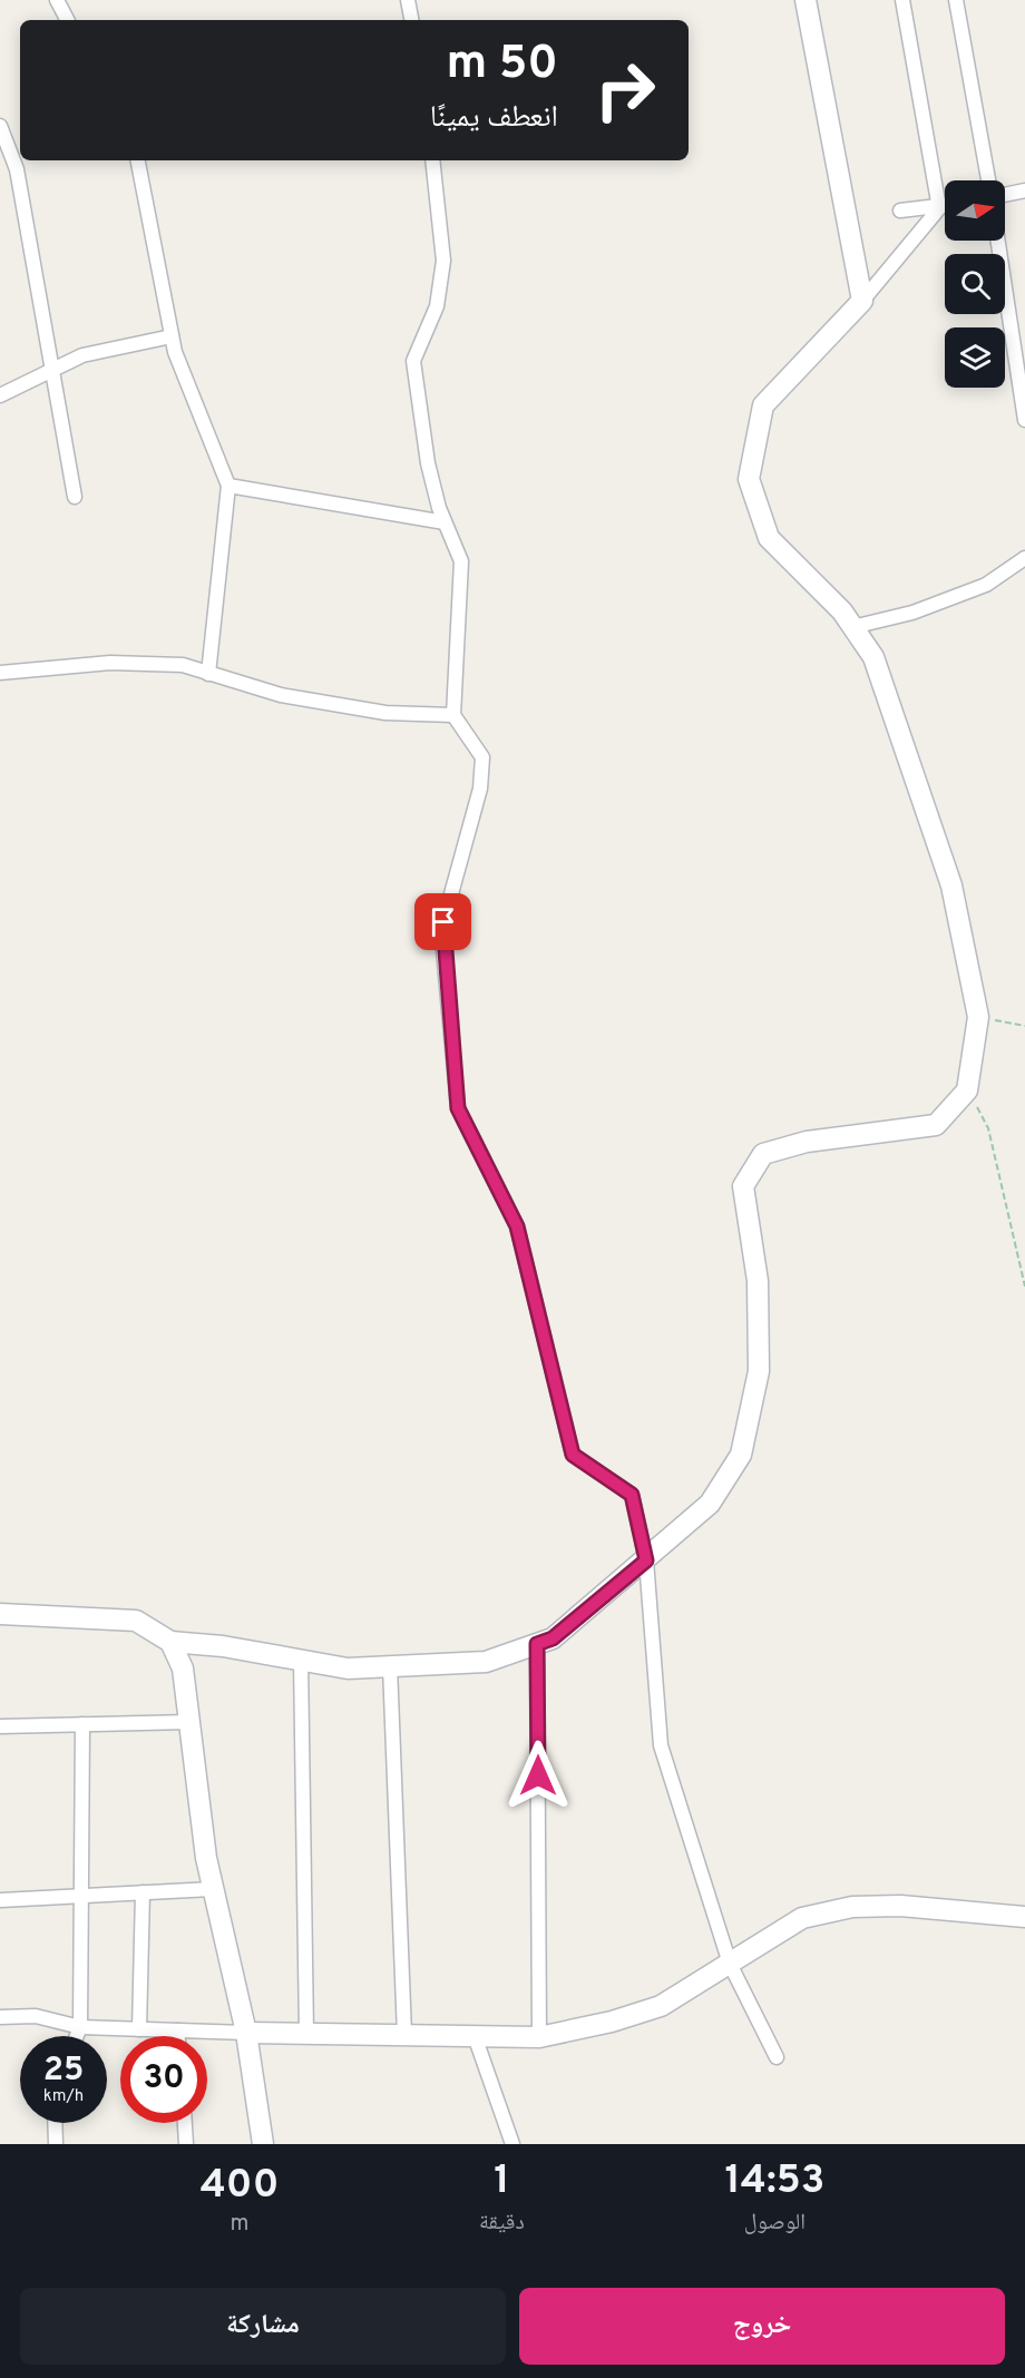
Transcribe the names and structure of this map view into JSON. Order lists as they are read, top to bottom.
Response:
{
  "north": "right",
  "page": {
    "turn": ["50 m", "انعطف يمينًا"],
    "speed": "25 km/h",
    "limit": "30",
    "eta": [
      "14:53",
      "الوصول",
      "1",
      "دقيقة",
      "400",
      "m"
    ],
    "buttons": ["خروج", "مشاركة"]
  }
}
